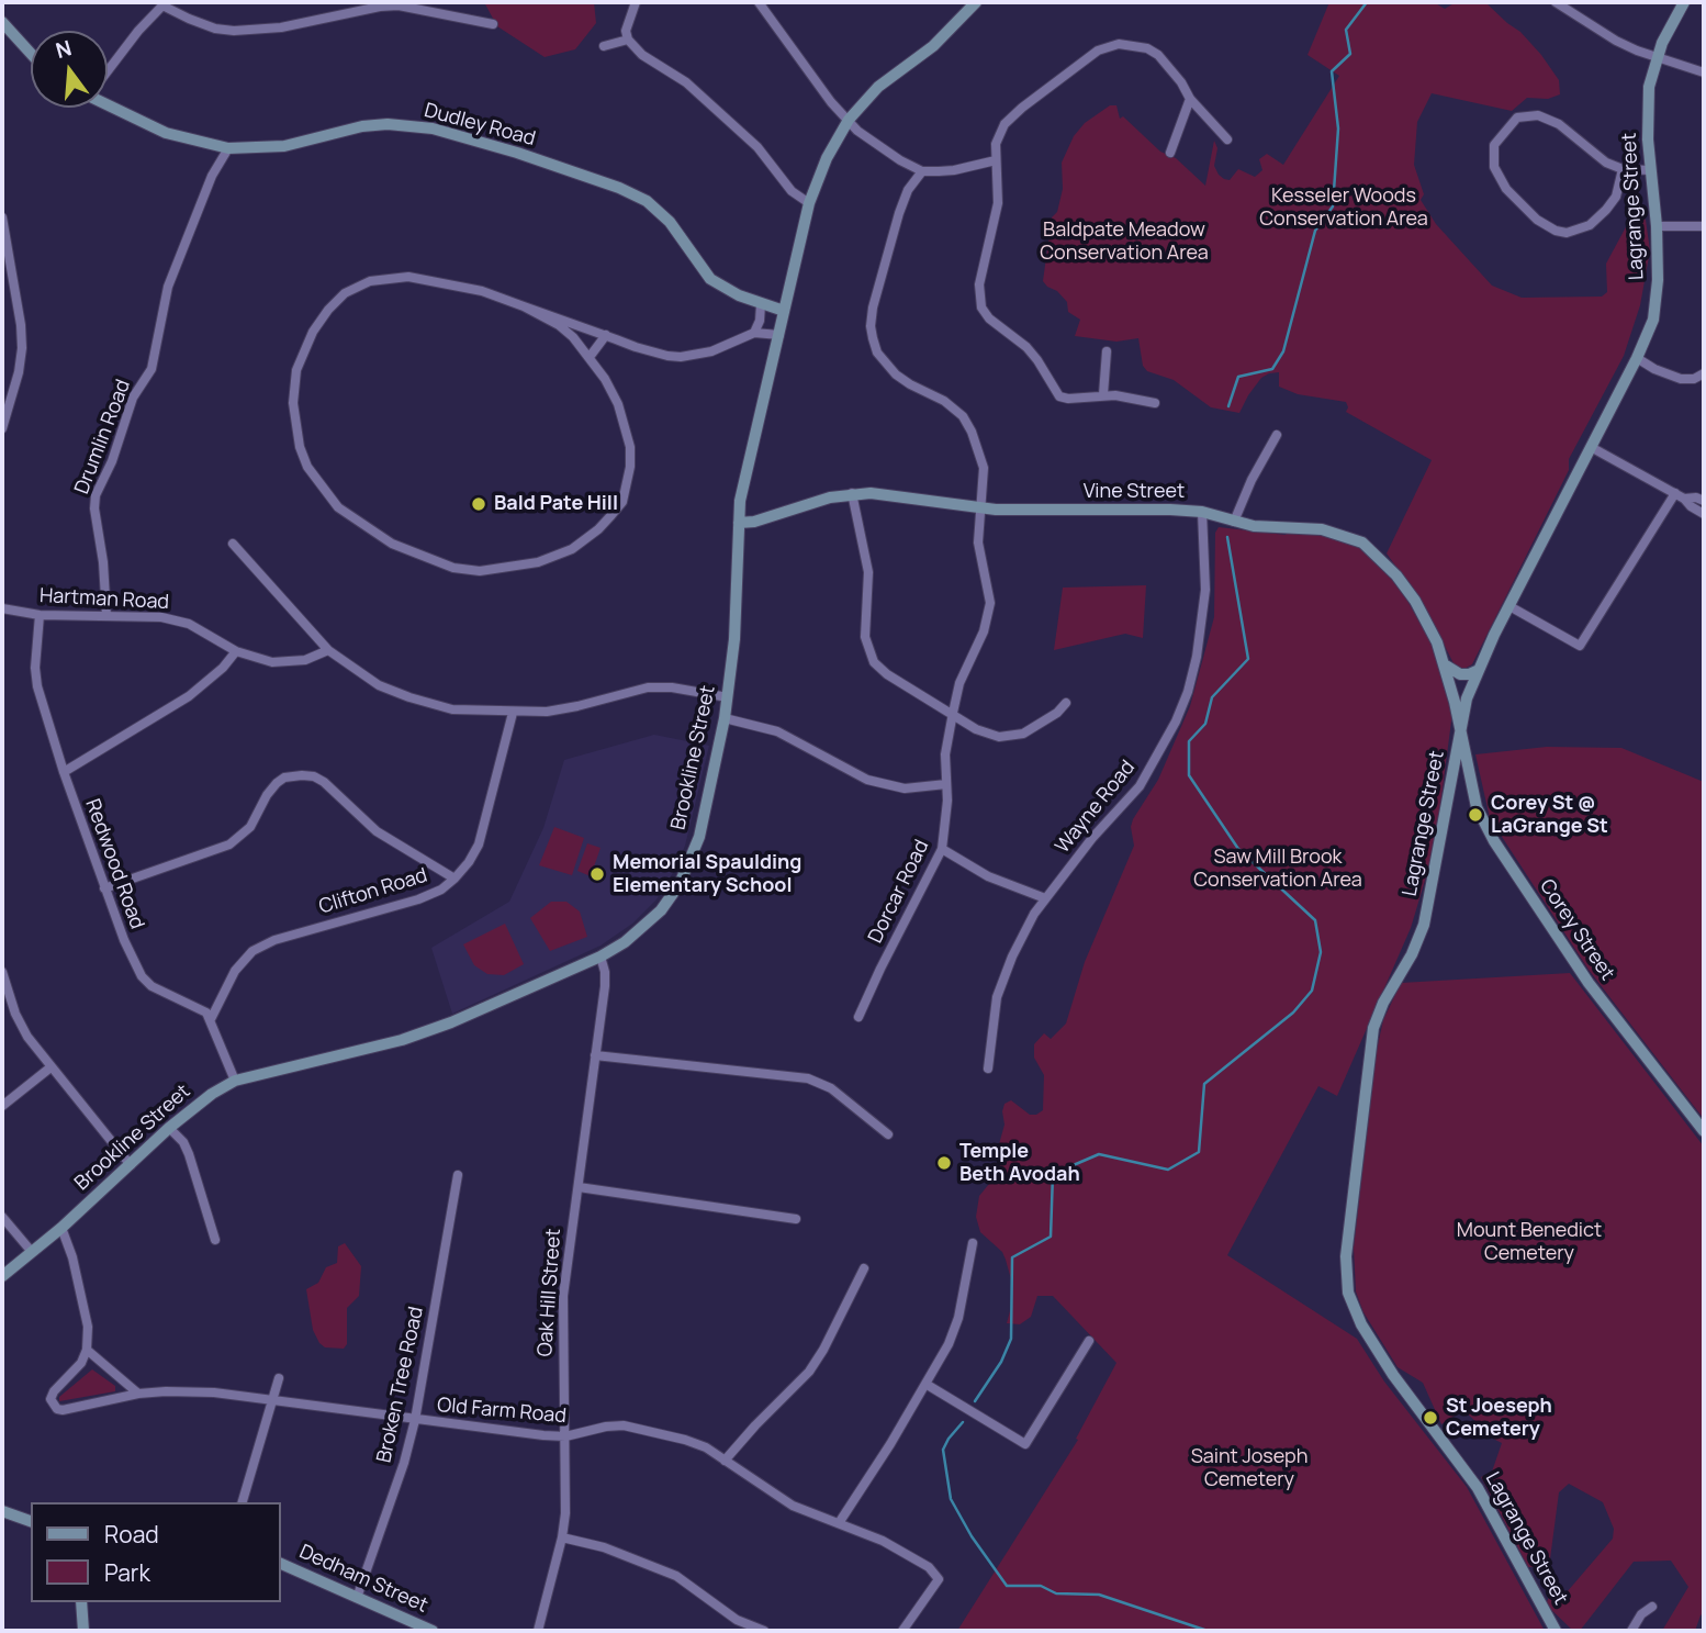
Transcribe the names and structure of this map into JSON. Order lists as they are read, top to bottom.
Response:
{
  "streets": {
    "main road": [
      "Dudley Road",
      "Lagrange Street",
      "Vine Street",
      "Brookline Street",
      "Corey Street",
      "Dedham Street"
    ],
    "street": [
      "Drumlin Road",
      "Hartman Road",
      "Wayne Road",
      "Redwood Road",
      "Clifton Road",
      "Dorcar Road",
      "Oak Hill Street",
      "Broken Tree Road",
      "Old Farm Road"
    ]
  },
  "crossings": [
    ["Dudley Road", "Drumlin Road"],
    ["Dudley Road", "Brookline Street"],
    ["Lagrange Street", "Vine Street"],
    ["Lagrange Street", "Corey Street"],
    ["Drumlin Road", "Hartman Road"],
    ["Vine Street", "Brookline Street"],
    ["Vine Street", "Wayne Road"],
    ["Vine Street", "Dorcar Road"],
    ["Vine Street", "Corey Street"],
    ["Hartman Road", "Redwood Road"],
    ["Brookline Street", "Oak Hill Street"],
    ["Redwood Road", "Clifton Road"],
    ["Oak Hill Street", "Old Farm Road"],
    ["Broken Tree Road", "Old Farm Road"],
    ["Broken Tree Road", "Dedham Street"]
  ],
  "parks": [
    "Kesseler Woods Conservation Area",
    "Baldpate Meadow Conservation Area",
    "Saw Mill Brook Conservation Area",
    "Mount Benedict Cemetery",
    "Saint Joseph Cemetery"
  ],
  "places": [
    "Bald Pate Hill",
    "Corey St @ LaGrange St",
    "Memorial Spaulding Elementary School",
    "Temple Beth Avodah",
    "St Joeseph Cemetery"
  ],
  "legend": ["Road", "Park"],
  "north": "top"
}
